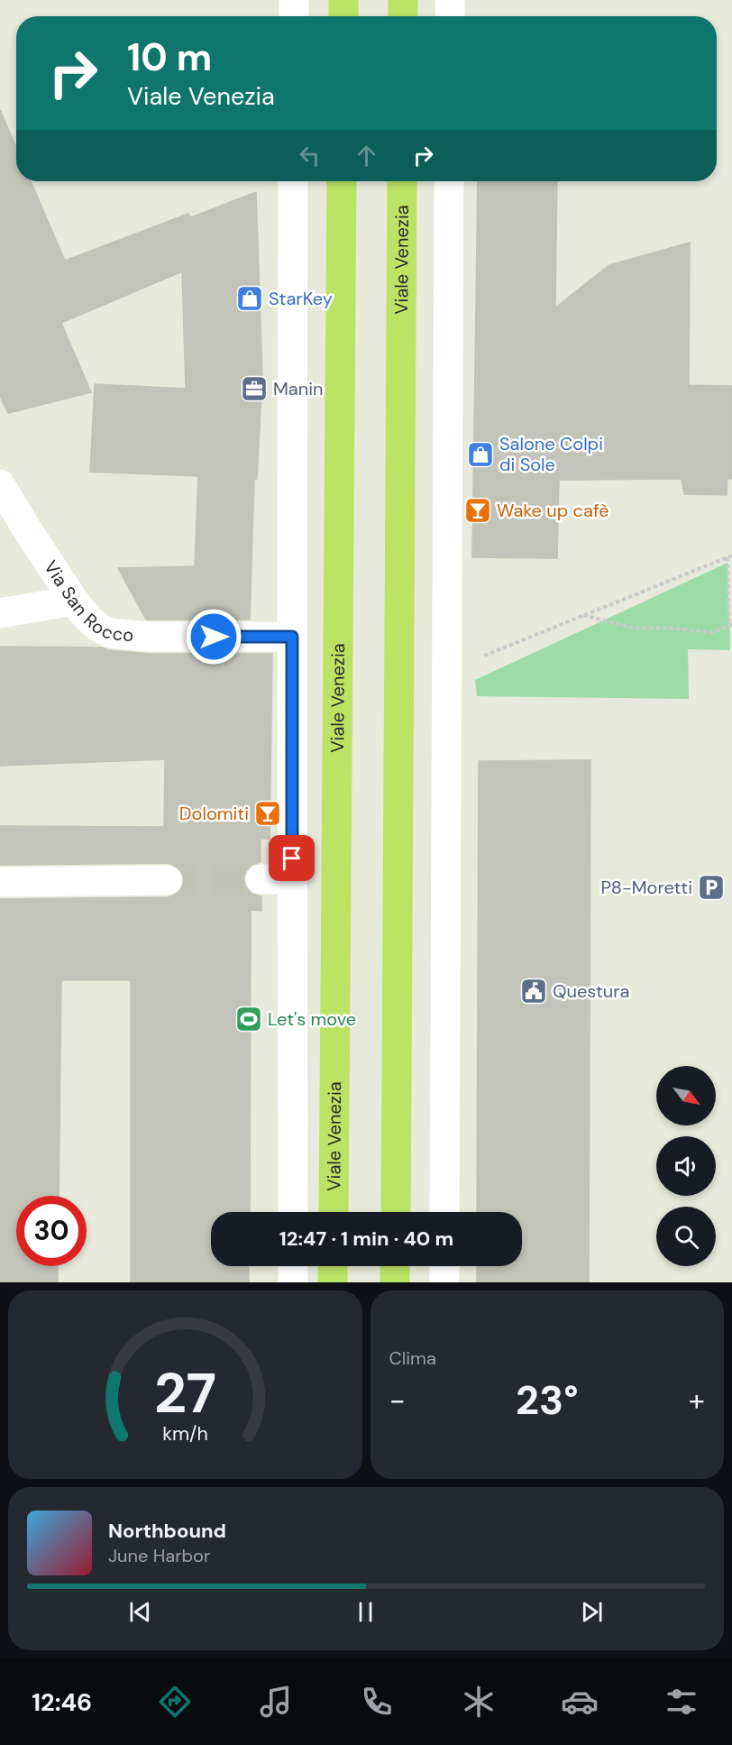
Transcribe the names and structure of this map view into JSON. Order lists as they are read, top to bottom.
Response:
{
  "streets": {
    "main road": ["Viale Venezia"],
    "street": ["Via San Rocco"]
  },
  "places": {
    "shop": ["StarKey", "Salone Colpi di Sole"],
    "office": ["Manin"],
    "bar": ["Wake up cafè", "Dolomiti"],
    "parking": ["P8-Moretti"],
    "public building": ["Questura"],
    "sports": ["Let's move"]
  },
  "north": "bottom right",
  "page": {
    "turn": ["10 m", "Viale Venezia"],
    "limit": "30",
    "trip": "12:47 · 1 min · 40 m",
    "tile": "Clima",
    "heat": ["−", "23°", "+"],
    "song": ["Northbound", "June Harbor"],
    "tabs": "12:46",
    "gauge": ["27", "km/h"]
  }
}
